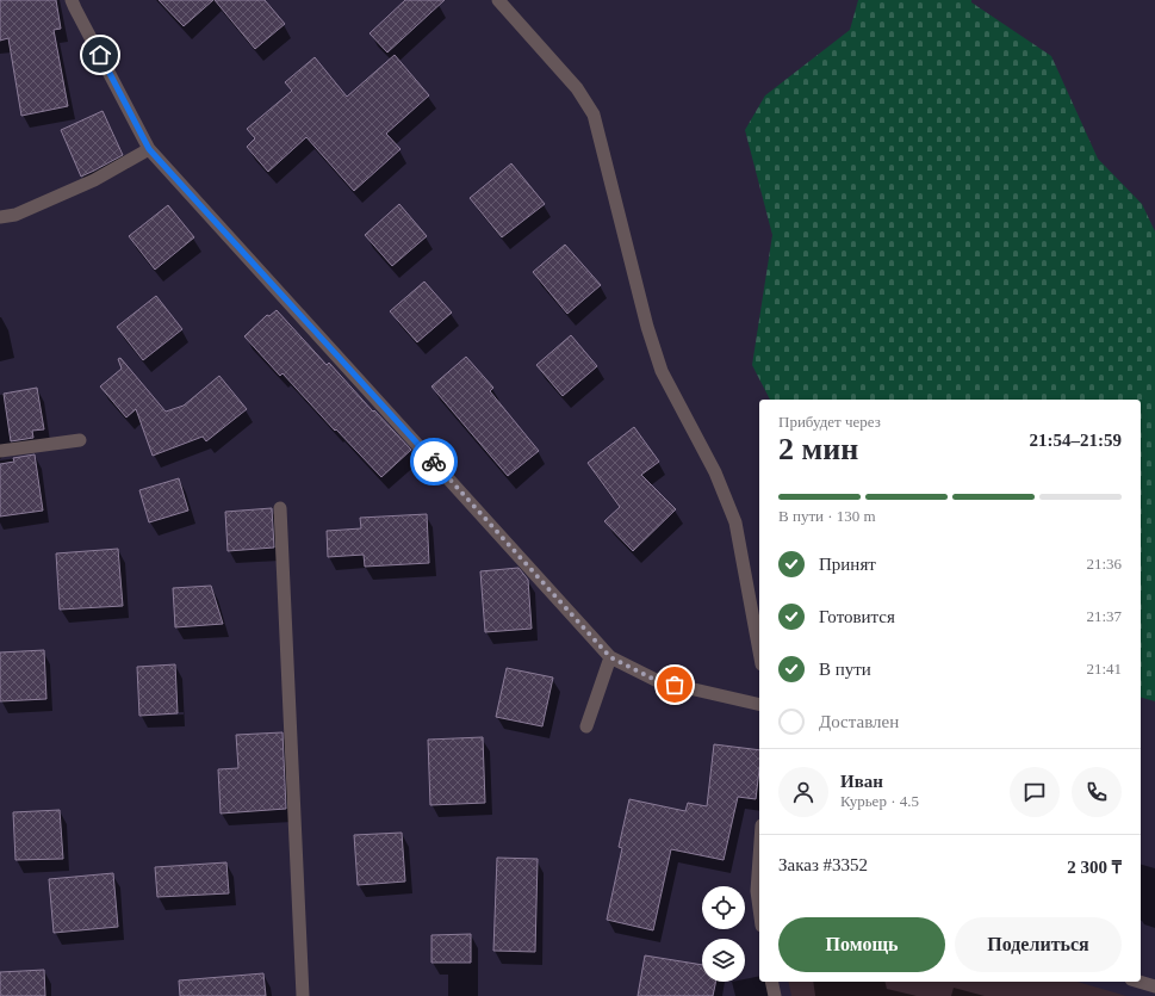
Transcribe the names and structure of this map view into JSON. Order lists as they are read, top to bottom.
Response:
{
  "page": {
    "heading": ["2 мин", "Прибудет через", "21:54–21:59"],
    "panel": [
      "Иван",
      "Курьер · 4.5",
      "Заказ #3352",
      "2 300 ₸"
    ],
    "bar": "В пути · 130 m",
    "list": [
      ["Принят", "21:36"],
      ["Готовится", "21:37"],
      ["В пути", "21:41"],
      "Доставлен"
    ],
    "buttons": ["Помощь", "Поделиться"]
  }
}
